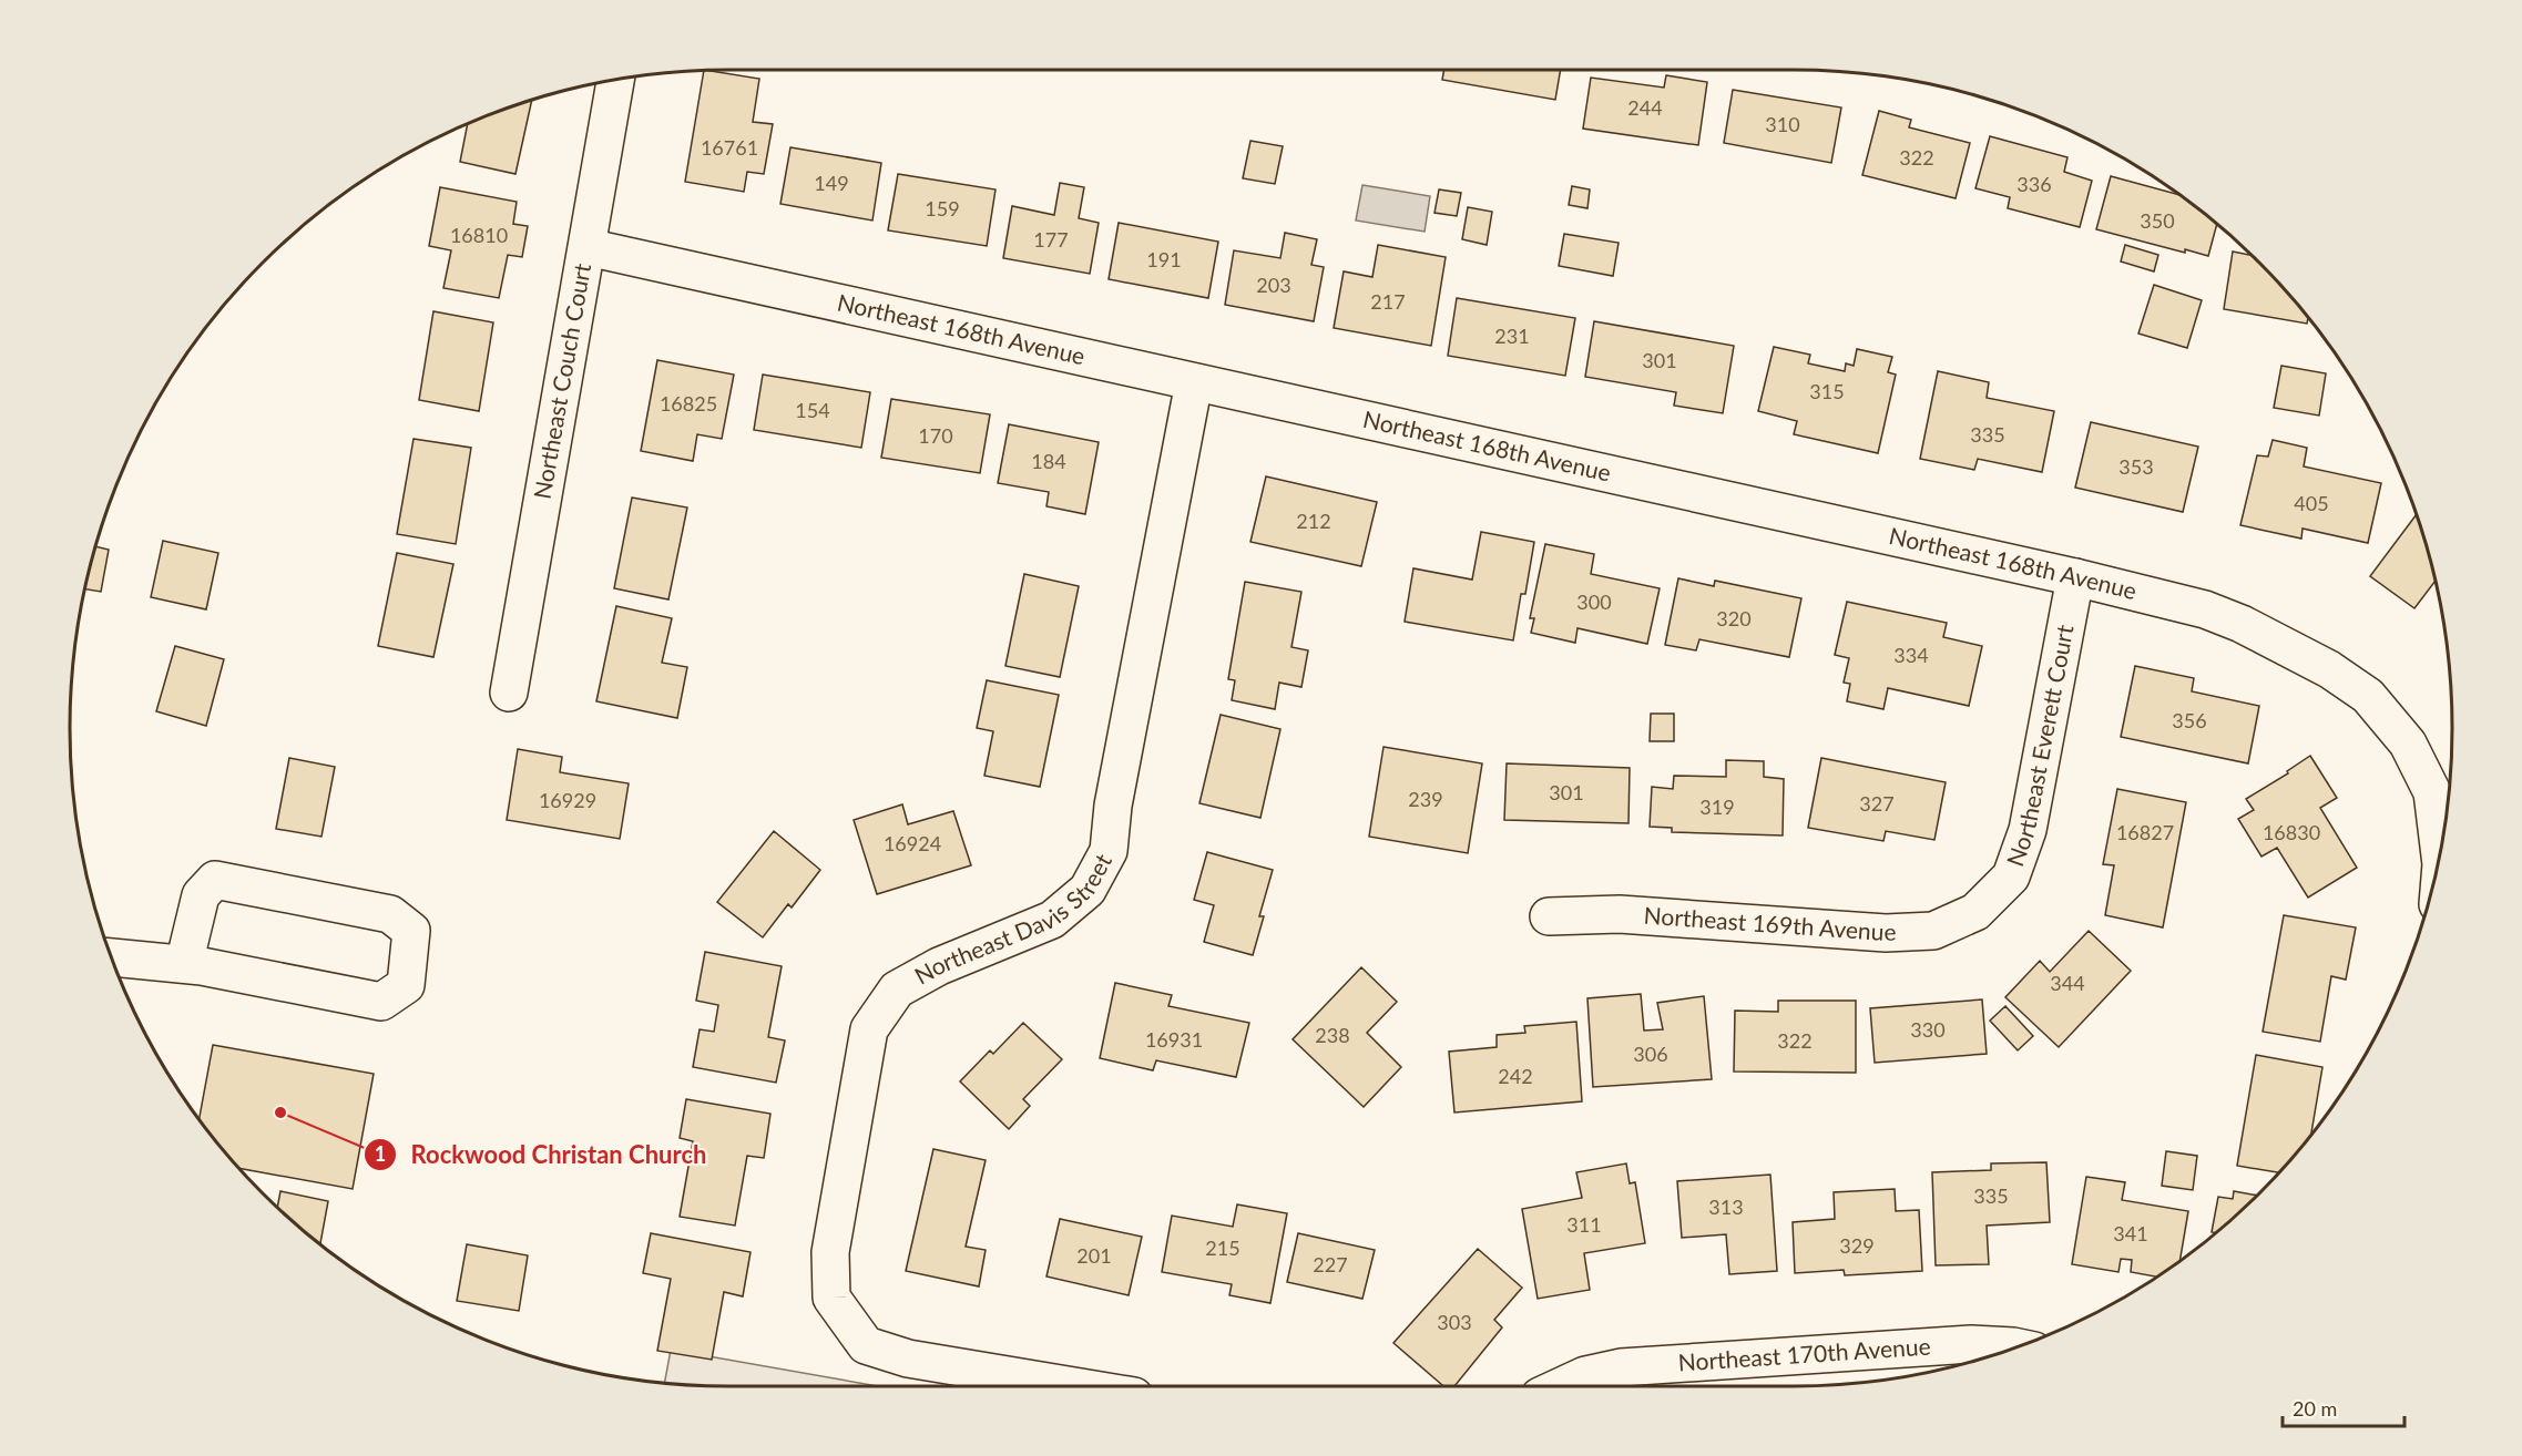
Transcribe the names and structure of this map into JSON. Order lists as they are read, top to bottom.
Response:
{
  "streets": {
    "street": [
      "Northeast 168th Avenue",
      "Northeast Couch Court",
      "Northeast Everett Court",
      "Northeast Davis Street",
      "Northeast 169th Avenue",
      "Northeast 170th Avenue"
    ]
  },
  "crossings": [
    ["Northeast 168th Avenue", "Northeast Couch Court"],
    ["Northeast 168th Avenue", "Northeast Everett Court"],
    ["Northeast 168th Avenue", "Northeast Davis Street"],
    ["Northeast Everett Court", "Northeast 169th Avenue"]
  ],
  "places": ["Rockwood Christan Church"],
  "house_numbers": [
    "244",
    "310",
    "16761",
    "322",
    "149",
    "336",
    "159",
    "350",
    "16810",
    "177",
    "191",
    "203",
    "217",
    "231",
    "301",
    "315",
    "16825",
    "154",
    "335",
    "170",
    "184",
    "353",
    "405",
    "212",
    "300",
    "320",
    "334",
    "356",
    "301",
    "239",
    "16929",
    "327",
    "319",
    "16827",
    "16830",
    "16924",
    "344",
    "330",
    "238",
    "16931",
    "322",
    "306",
    "242",
    "335",
    "313",
    "311",
    "341",
    "329",
    "215",
    "201",
    "227",
    "303"
  ],
  "scale_bar": "20 m"
}
